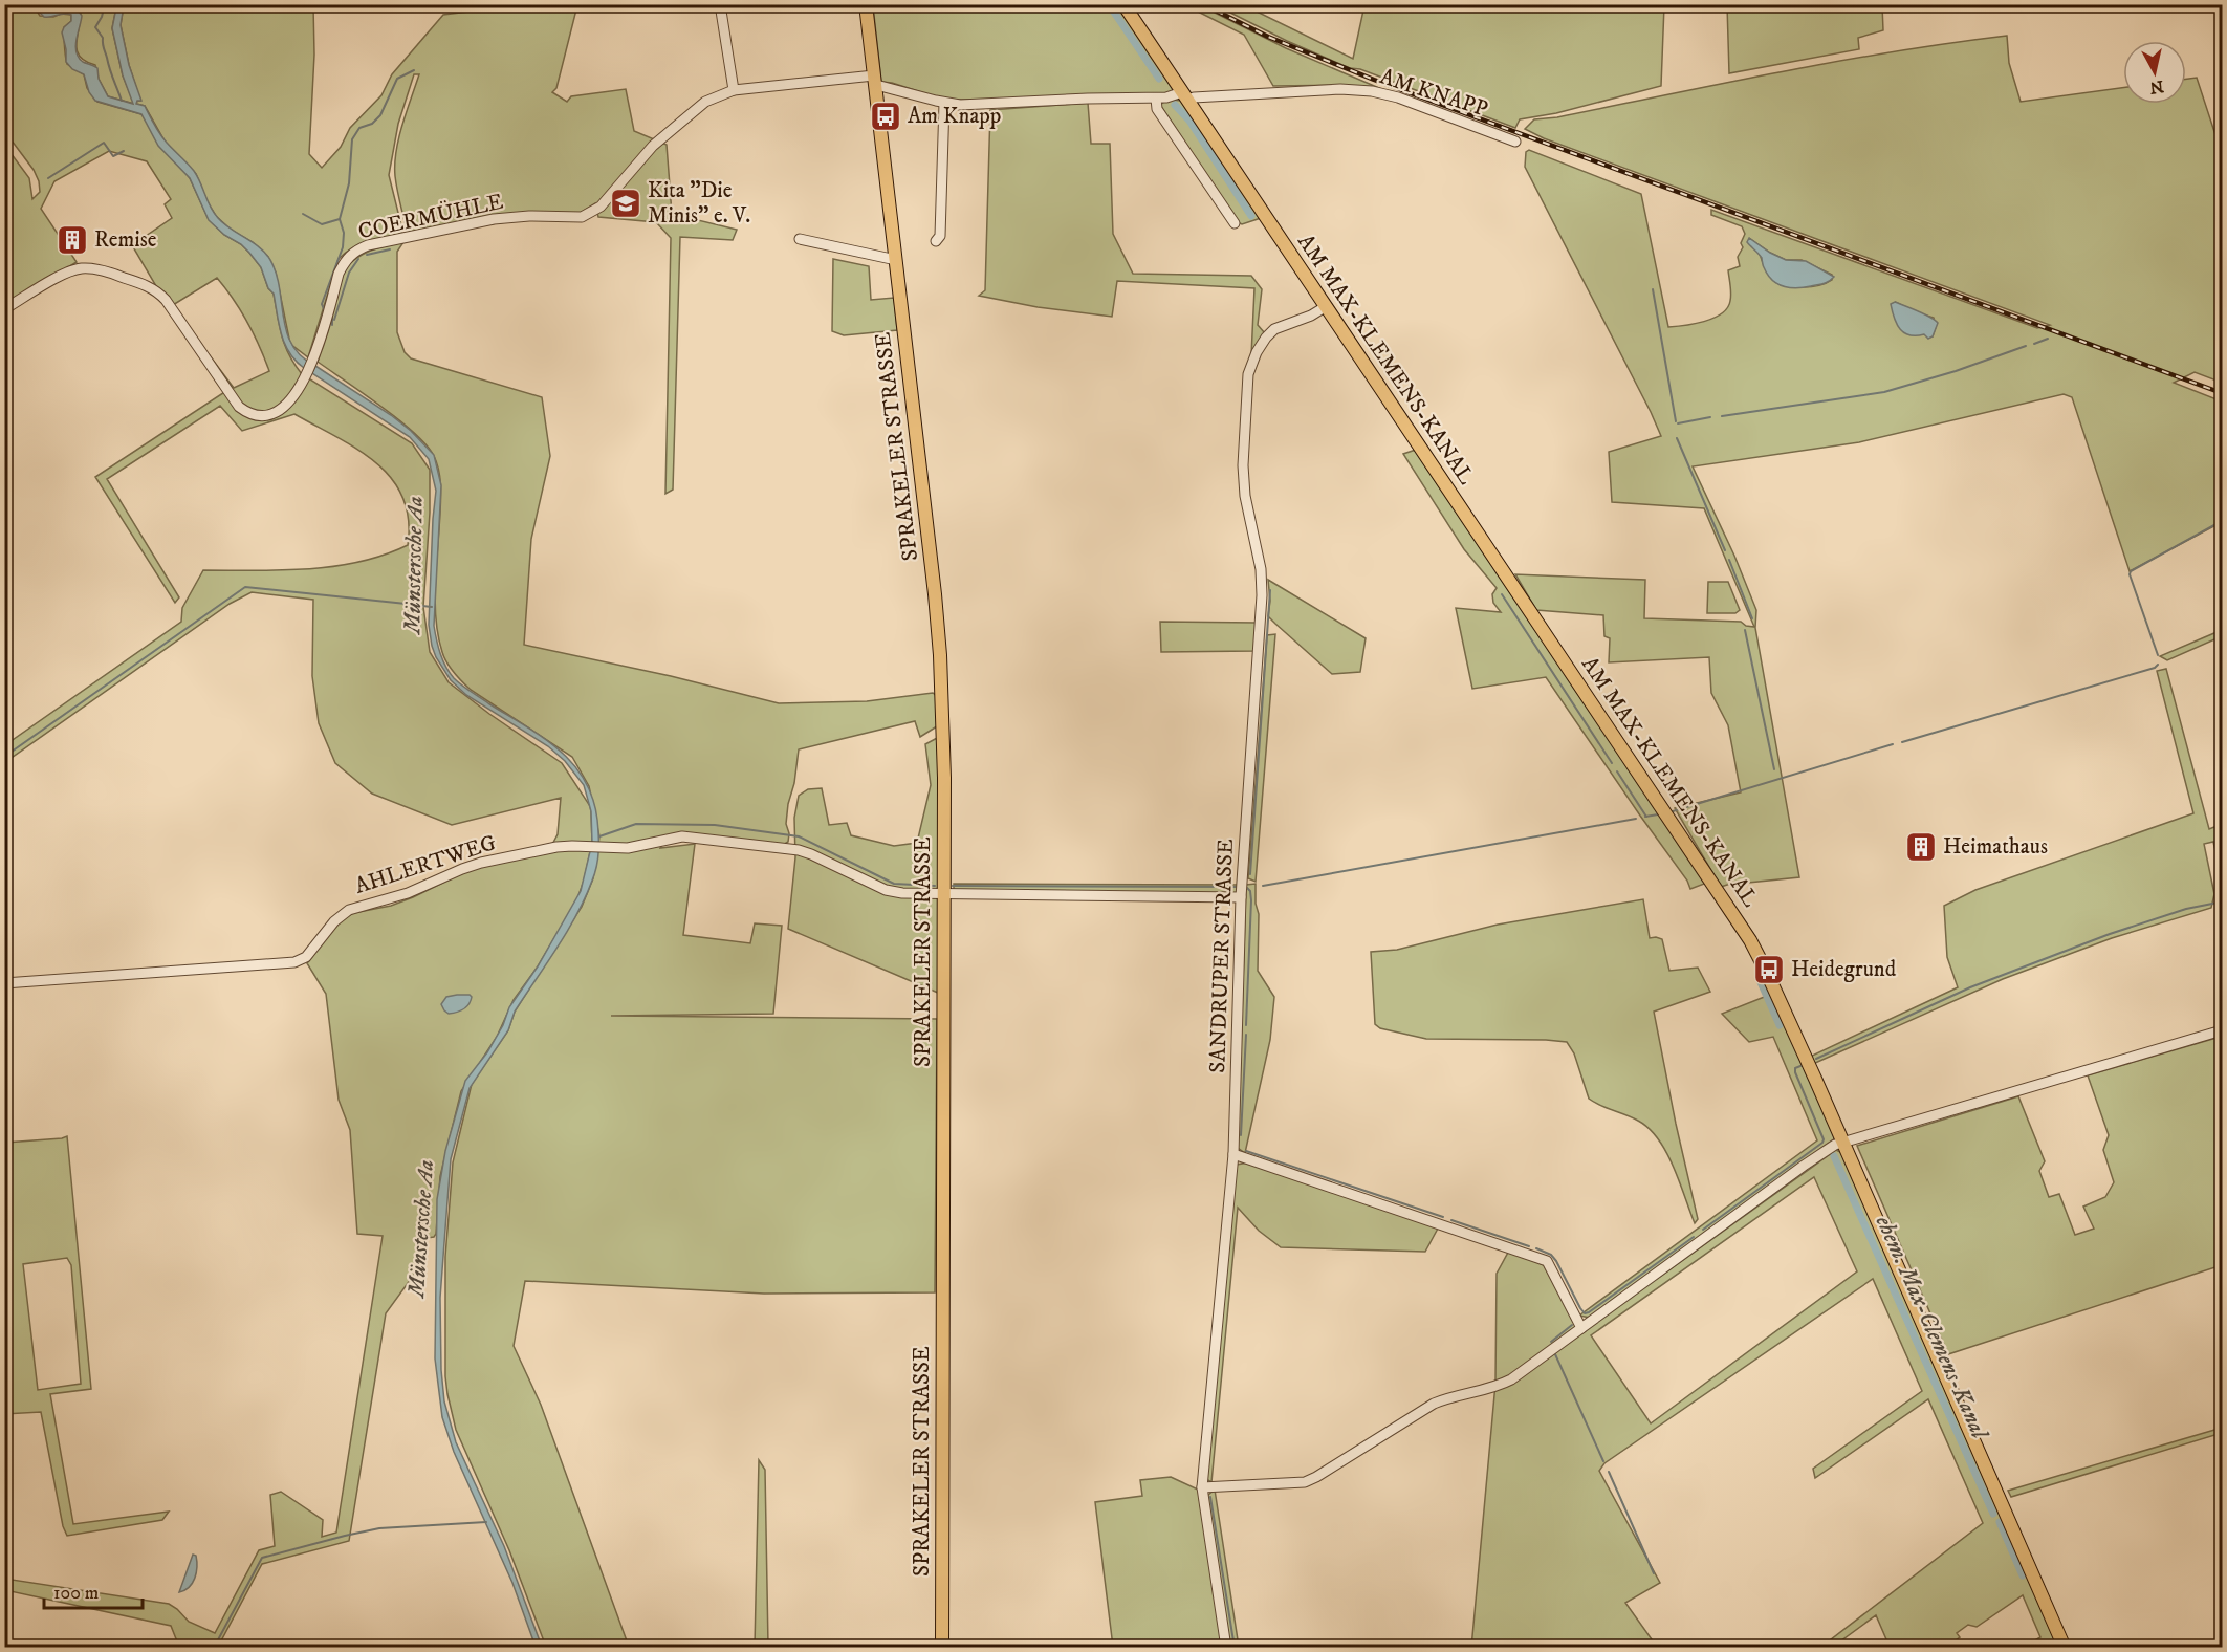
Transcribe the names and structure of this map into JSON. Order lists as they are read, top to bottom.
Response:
{
  "streets": {
    "main road": ["AM MAX-KLEMENS-KANAL", "SPRAKELER STRASSE"],
    "street": [
      "AM KNAPP",
      "COERMÜHLE",
      "AHLERTWEG",
      "SANDRUPER STRASSE"
    ]
  },
  "crossings": [
    ["AM KNAPP", "COERMÜHLE"],
    ["AM KNAPP", "AM MAX-KLEMENS-KANAL"],
    ["AM KNAPP", "SPRAKELER STRASSE"],
    ["COERMÜHLE", "SPRAKELER STRASSE"],
    ["AM MAX-KLEMENS-KANAL", "SANDRUPER STRASSE"],
    ["SPRAKELER STRASSE", "AHLERTWEG"],
    ["AHLERTWEG", "SANDRUPER STRASSE"]
  ],
  "water": ["Münstersche Aa", "ehem. Max-Clemens-Kanal"],
  "places": {
    "bus stop": ["Am Knapp", "Heidegrund"],
    "school or university": ["Kita \"Die Minis\" e. V."],
    "building": ["Remise", "Heimathaus"]
  },
  "scale_bar": "100 m",
  "north": "bottom"
}
